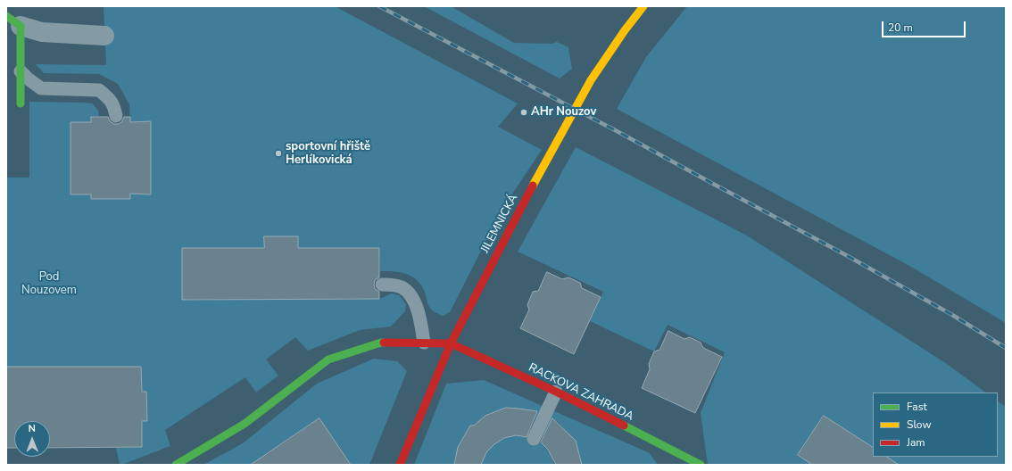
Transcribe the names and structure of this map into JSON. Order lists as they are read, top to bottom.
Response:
{
  "streets": {
    "street": ["JILEMNICKÁ", "RACKOVA ZAHRADA"]
  },
  "crossings": [
    ["JILEMNICKÁ", "RACKOVA ZAHRADA"]
  ],
  "parks": ["Pod Nouzovem"],
  "places": ["AHr Nouzov", "sportovní hřiště Herlíkovická"],
  "legend": ["Fast", "Slow", "Jam"],
  "scale_bar": "20 m",
  "north": "top"
}
